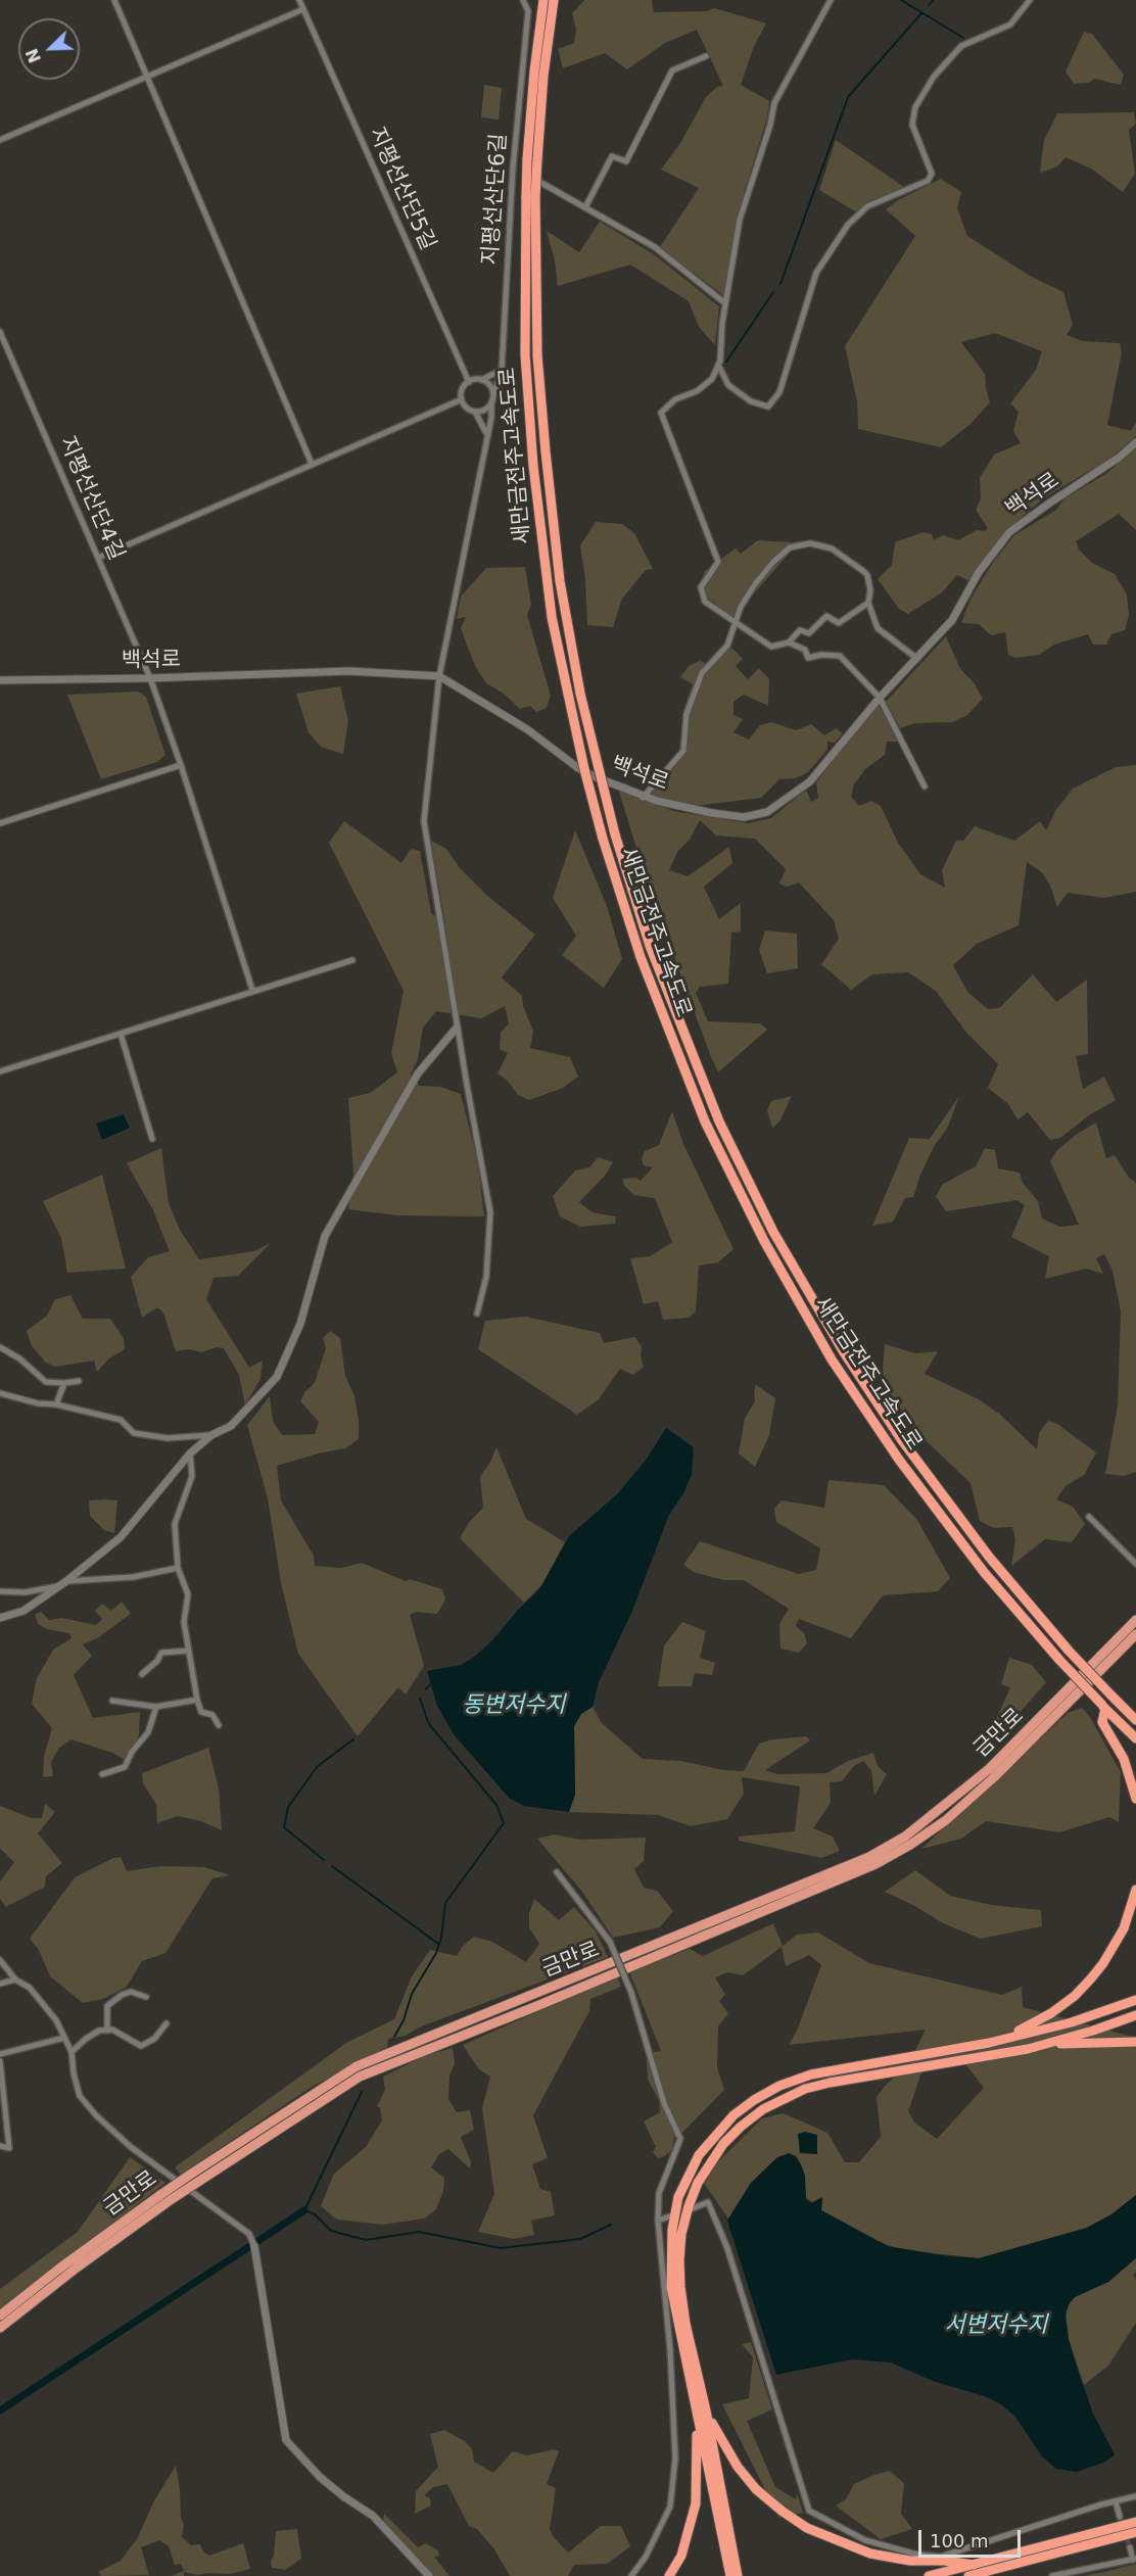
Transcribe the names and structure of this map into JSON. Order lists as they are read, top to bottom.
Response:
{
  "streets": {
    "highway": ["새만금전주고속도로", "금만로"],
    "street": [
      "지평선산단5길",
      "지평선산단6길",
      "백석로",
      "지평선산단4길"
    ]
  },
  "crossings": [
    ["지평선산단5길", "지평선산단6길"],
    ["백석로", "지평선산단4길"]
  ],
  "water": ["동변저수지", "서변저수지"],
  "scale_bar": "100 m",
  "north": "bottom left"
}
